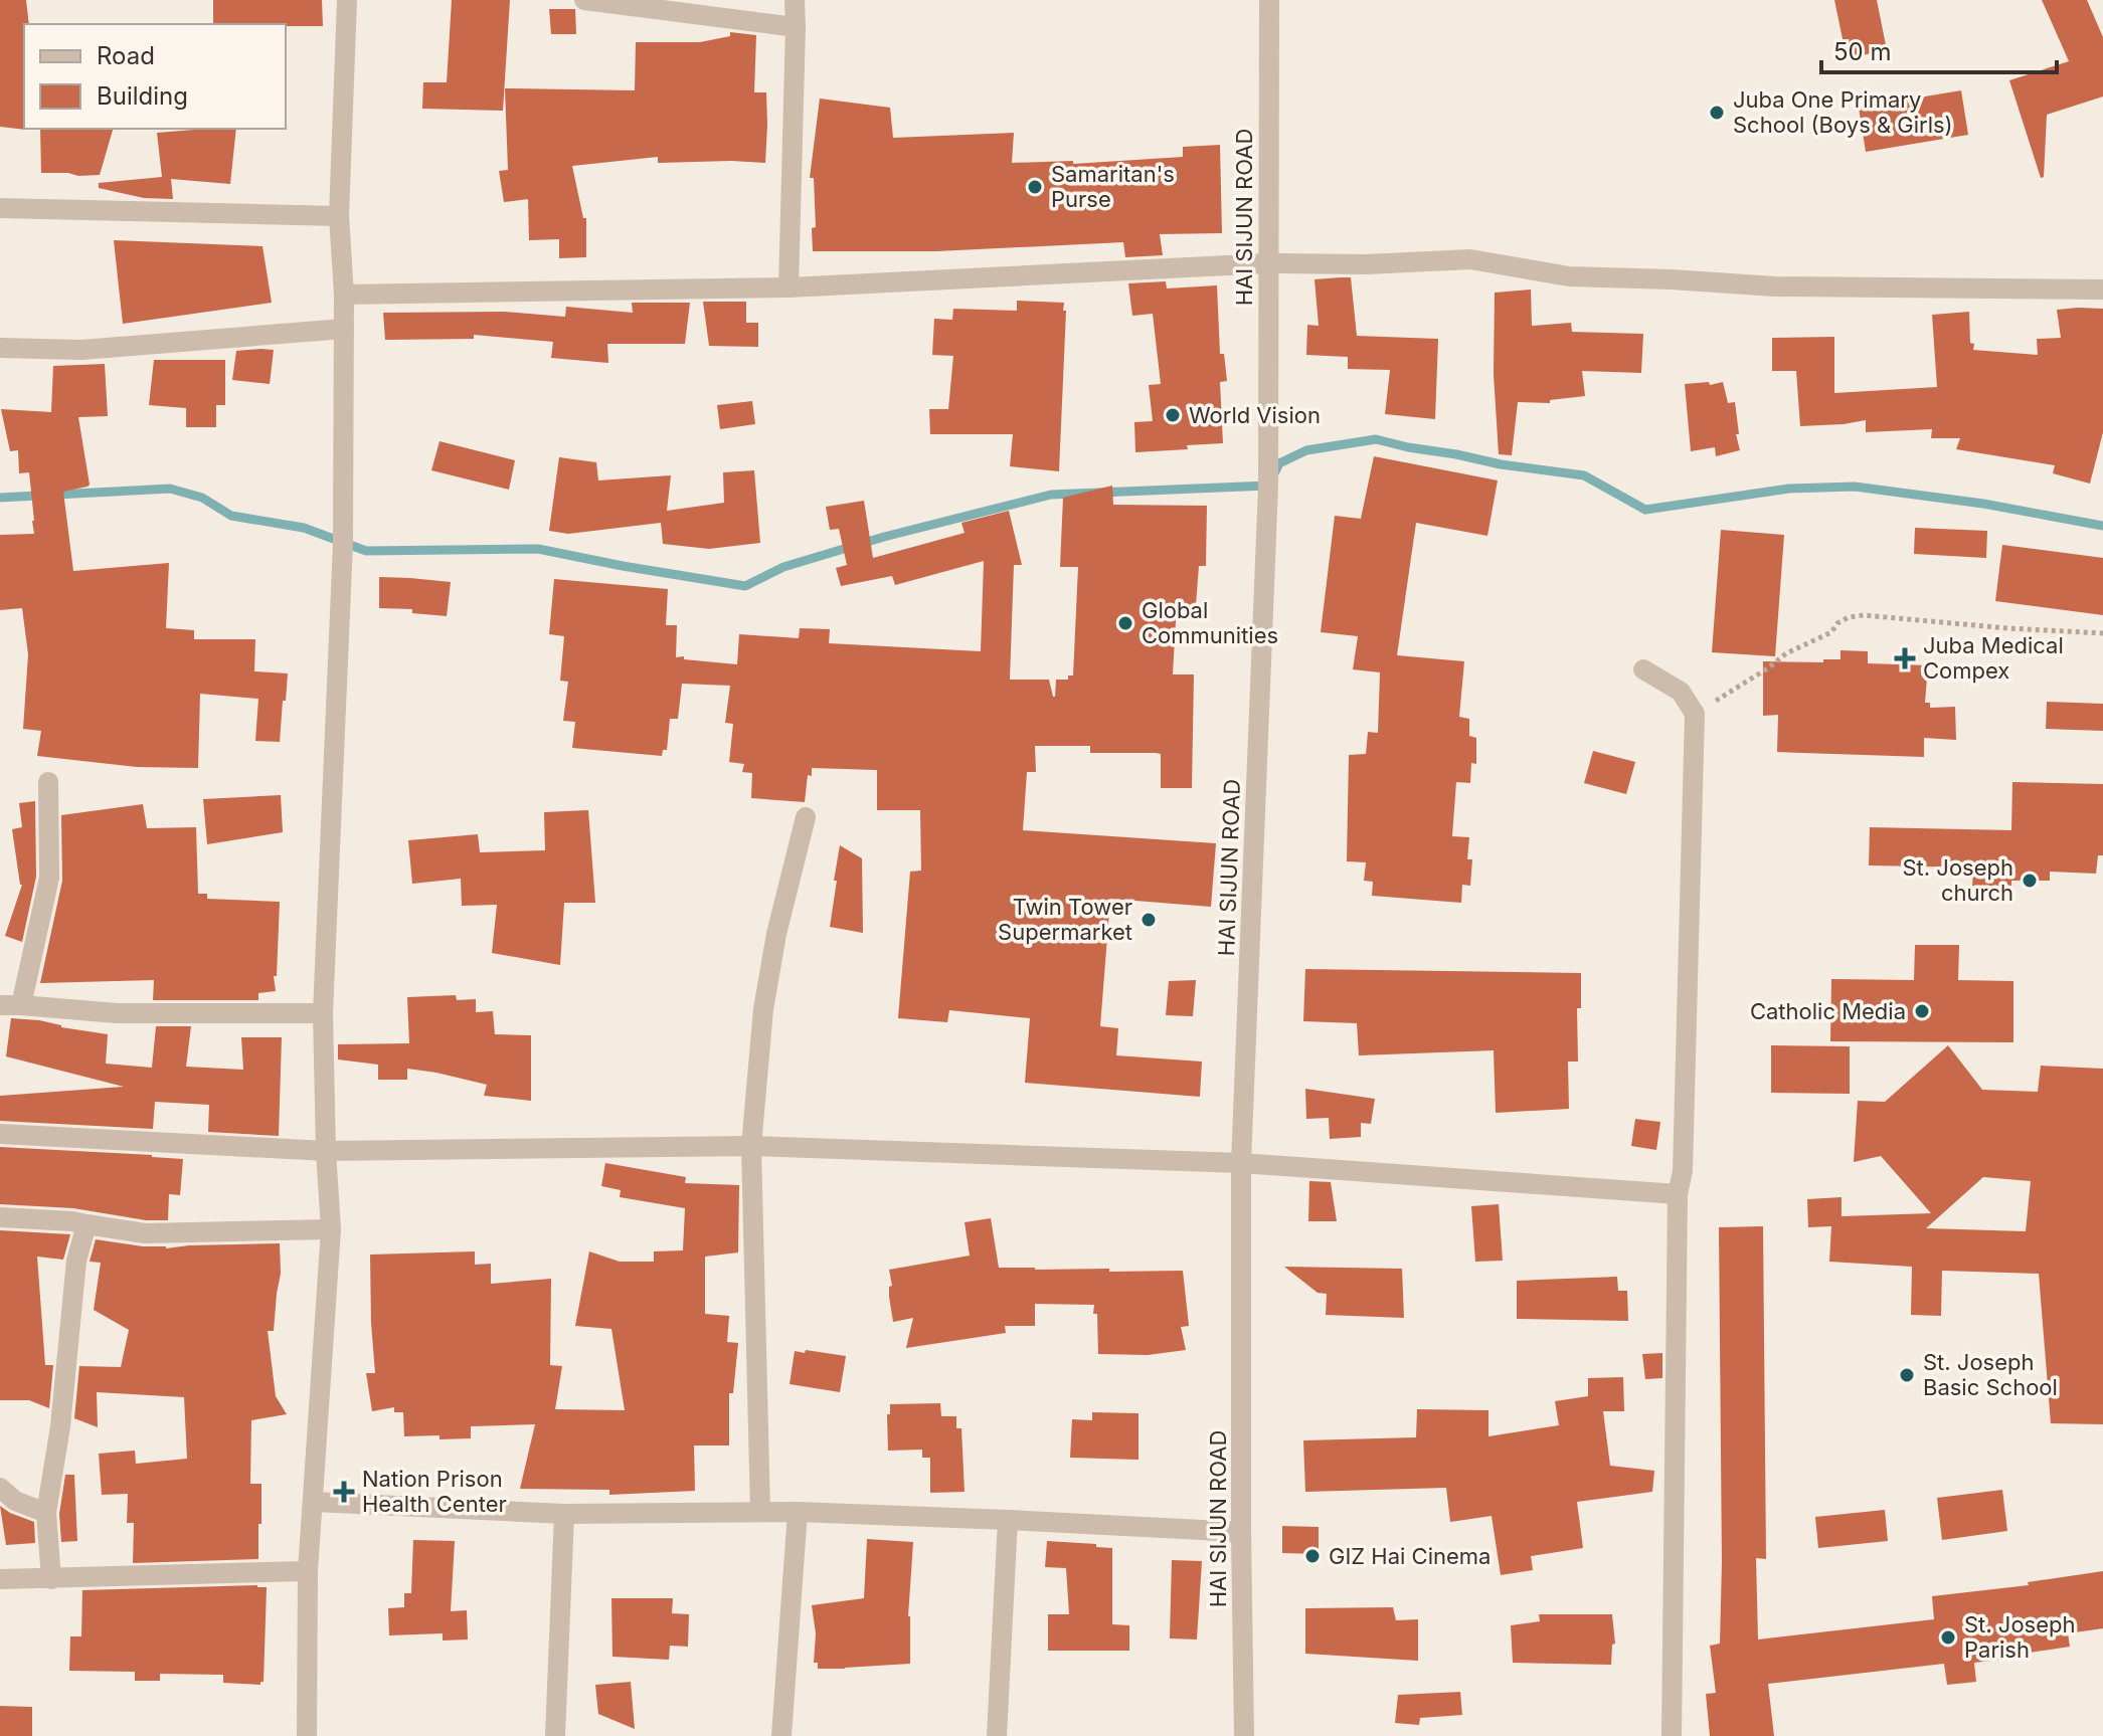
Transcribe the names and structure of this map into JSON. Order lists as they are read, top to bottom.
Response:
{
  "streets": {
    "street": ["HAI SIJUN ROAD"]
  },
  "places": {
    "other": [
      "Juba One Primary School (Boys & Girls)",
      "Samaritan's Purse",
      "World Vision",
      "Global Communities",
      "St. Joseph church",
      "Twin Tower Supermarket",
      "Catholic Media",
      "St. Joseph Basic School",
      "GIZ Hai Cinema",
      "St. Joseph Parish"
    ],
    "health": ["Juba Medical Compex", "Nation Prison Health Center"]
  },
  "legend": ["Road", "Building"],
  "scale_bar": "50 m"
}
